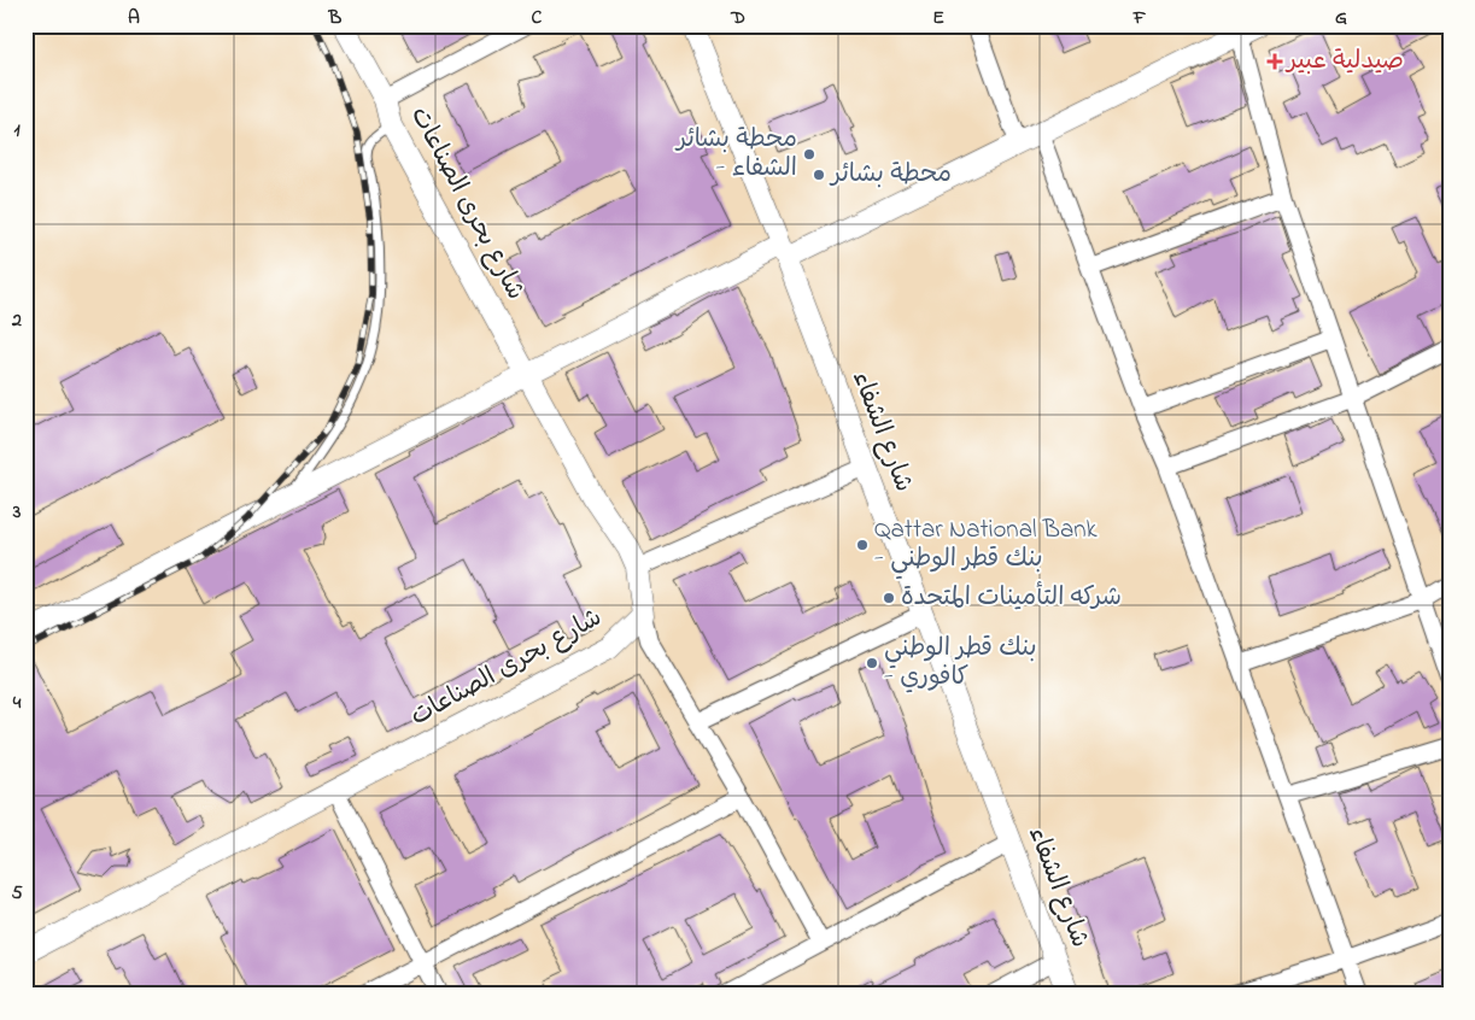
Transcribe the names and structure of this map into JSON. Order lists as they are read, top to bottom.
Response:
{
  "streets": {
    "street": ["شارع بحرى الصناعات", "شارع الشفاء"]
  },
  "places": {
    "health": ["صيدلية عبير"],
    "other": [
      "محطة بشائر - الشفاء",
      "محطة بشائر",
      "Qattar National Bank - بنك قطر الوطني",
      "شركه التأمينات المتحدة",
      "بنك قطر الوطني - كافوري"
    ]
  },
  "grid": {
    "columns": [
      "A",
      "B",
      "C",
      "D",
      "E",
      "F",
      "G"
    ],
    "rows": [
      "1",
      "2",
      "3",
      "4",
      "5"
    ]
  }
}
